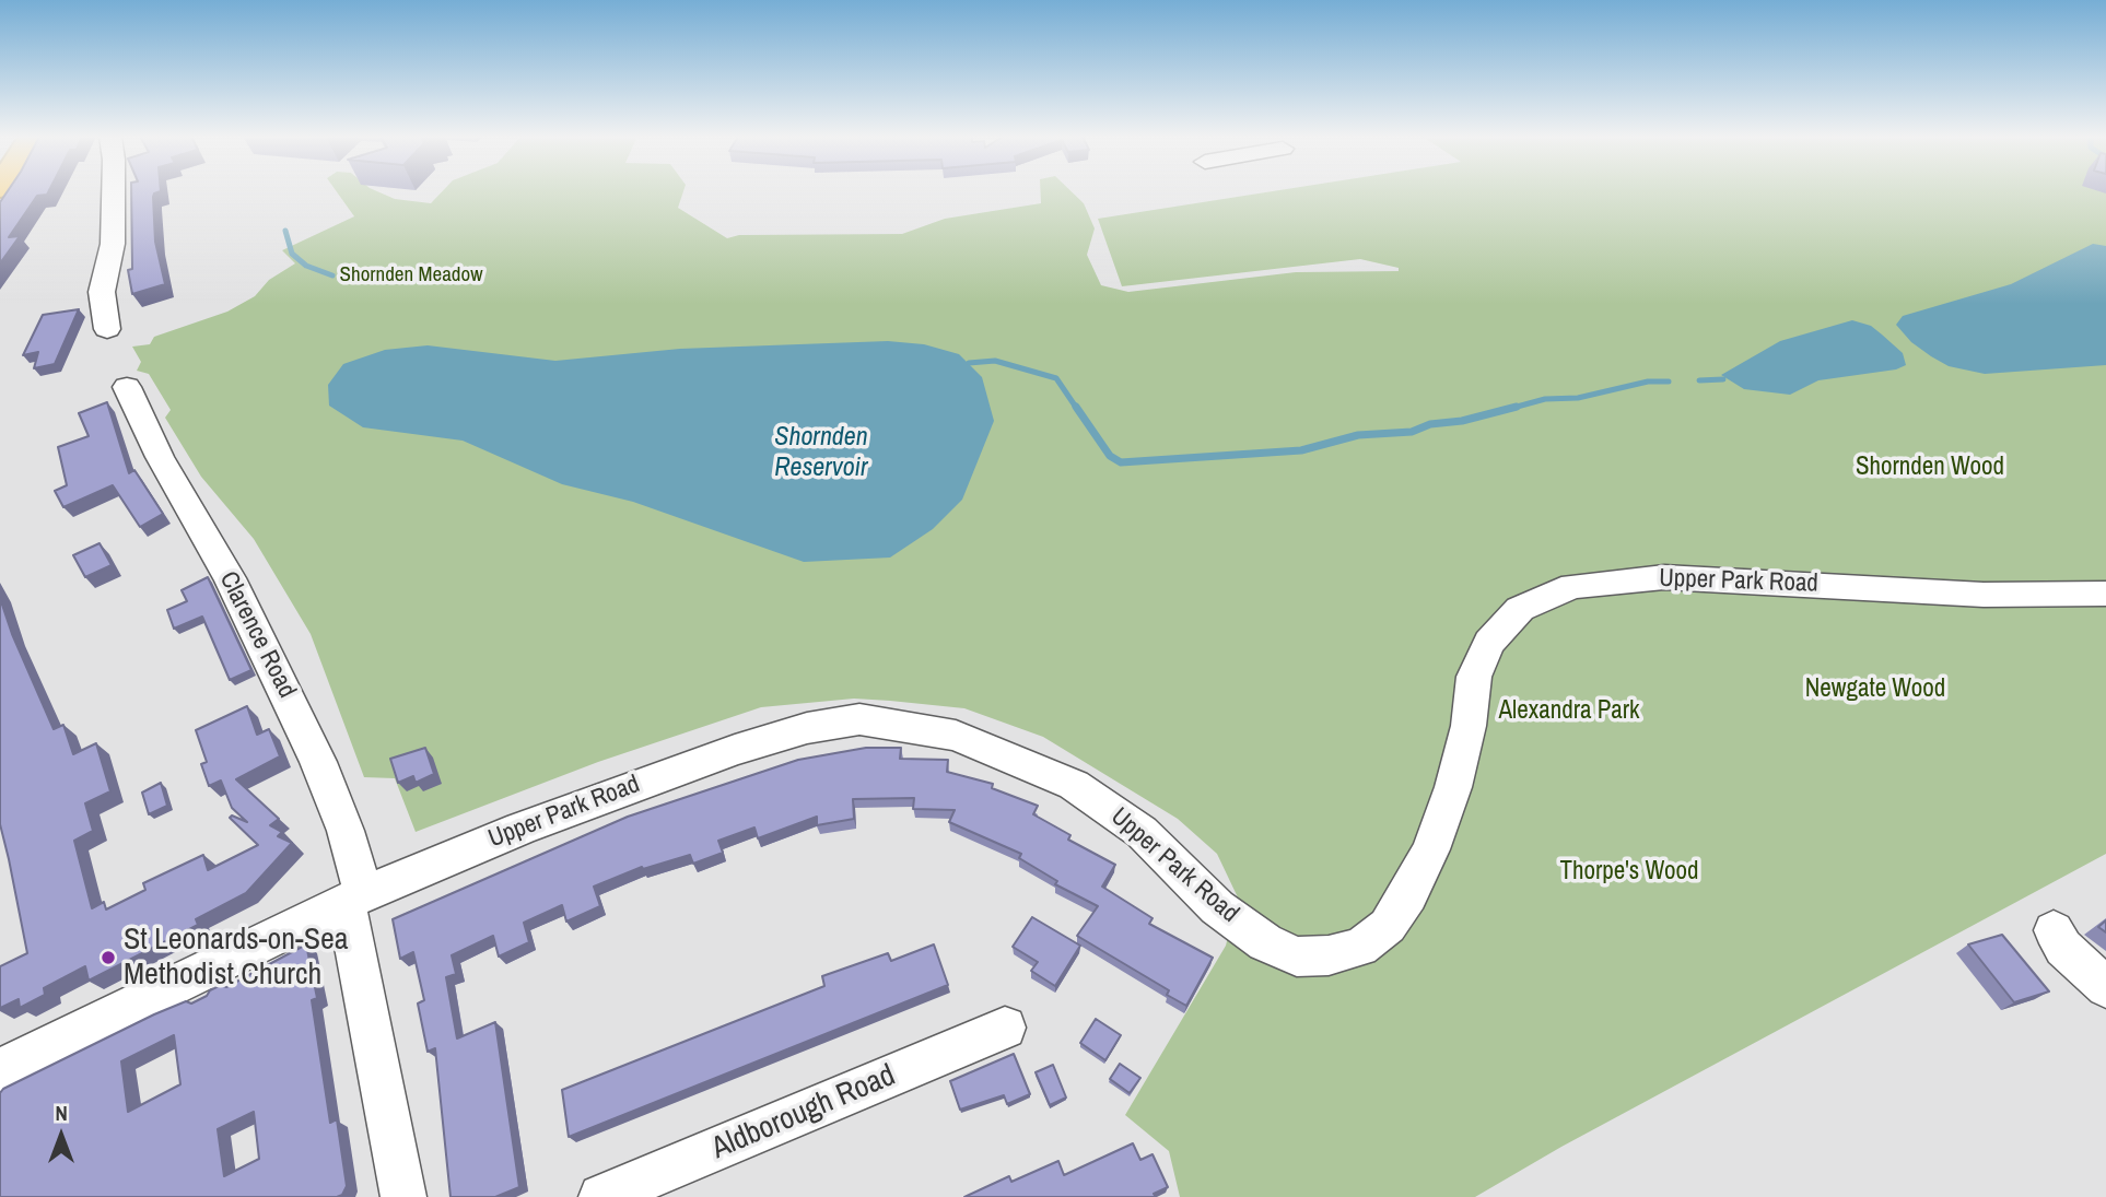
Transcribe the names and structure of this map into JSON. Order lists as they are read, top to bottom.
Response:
{
  "streets": {
    "street": ["Upper Park Road", "Clarence Road", "Aldborough Road"]
  },
  "crossings": [
    ["Upper Park Road", "Clarence Road"]
  ],
  "water": ["Shornden Reservoir"],
  "parks": [
    "Shornden Meadow",
    "Shornden Wood",
    "Newgate Wood",
    "Alexandra Park",
    "Thorpe's Wood"
  ],
  "places": ["St Leonards-on-Sea Methodist Church"],
  "north": "top"
}
